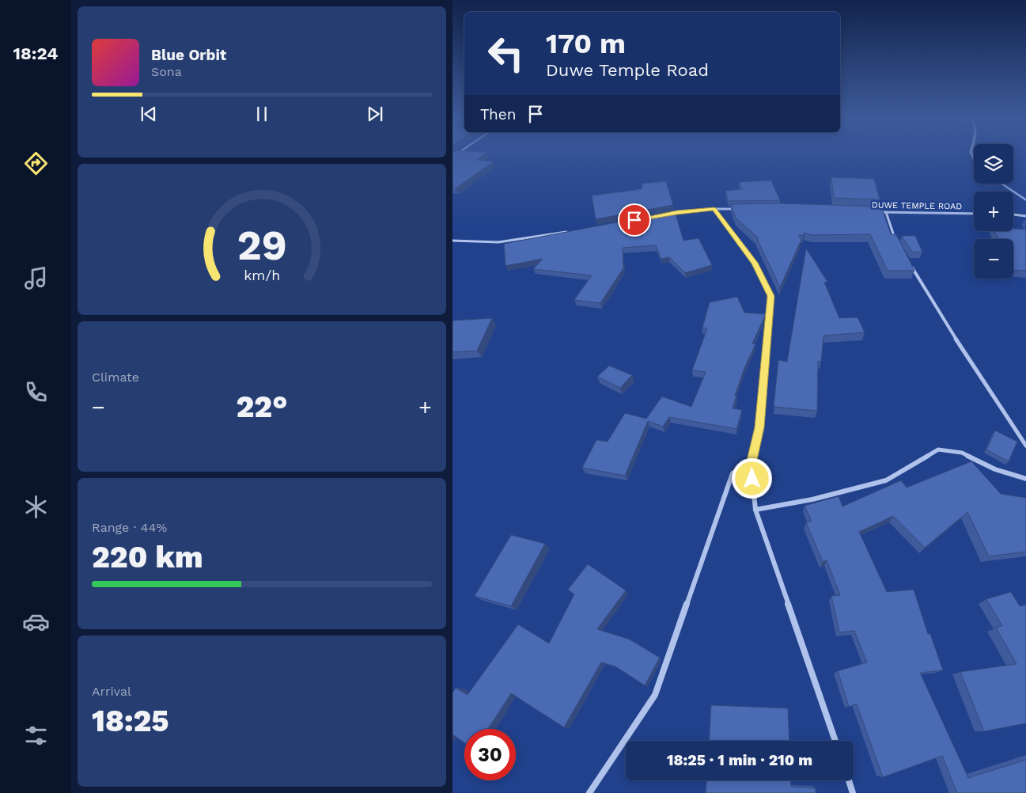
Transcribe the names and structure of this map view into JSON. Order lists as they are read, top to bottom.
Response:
{
  "streets": {
    "street": ["DUWE TEMPLE ROAD"]
  },
  "page": {
    "tabs": "18:24",
    "turn": ["170 m", "Duwe Temple Road"],
    "song": ["Blue Orbit", "Sona"],
    "then": "Then",
    "map_buttons": ["+", "−"],
    "tile": [
      "Climate",
      ["Range · 44%", "220 km"],
      ["Arrival", "18:25"]
    ],
    "heat": ["−", "22°", "+"],
    "limit": "30",
    "trip": "18:25 · 1 min · 210 m",
    "gauge": ["29", "km/h"]
  }
}
